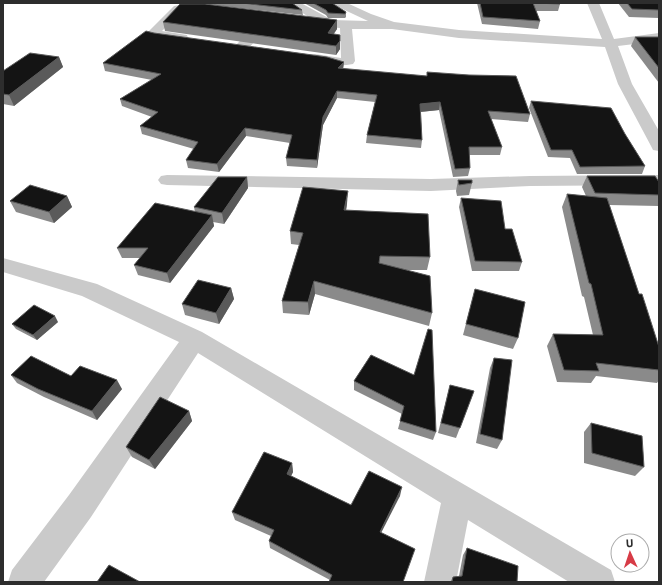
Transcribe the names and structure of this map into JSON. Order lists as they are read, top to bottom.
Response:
{
  "north": "top"
}
